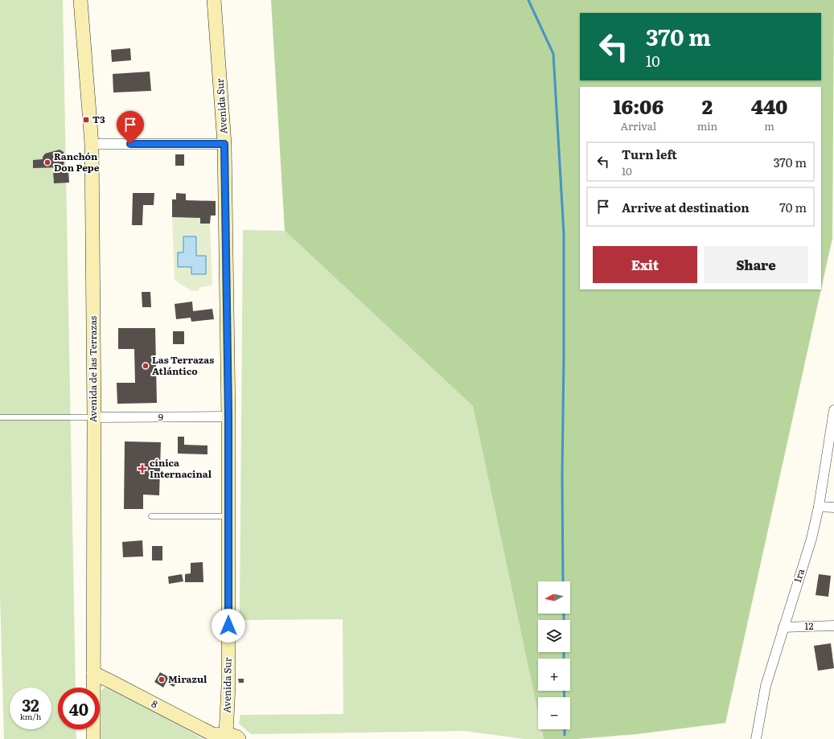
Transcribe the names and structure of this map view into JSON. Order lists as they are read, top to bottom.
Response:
{
  "streets": {
    "street": [
      "Avenida Sur",
      "Avenida de las Terrazas",
      "9",
      "1ra",
      "12",
      "8"
    ]
  },
  "crossings": [
    ["Avenida Sur", "9"],
    ["Avenida Sur", "8"],
    ["Avenida de las Terrazas", "9"],
    ["Avenida de las Terrazas", "8"],
    ["1ra", "12"]
  ],
  "places": {
    "transit": ["T3"],
    "other": ["Ranchón Don Pepe", "Las Terrazas Atlántico", "Mirazul"],
    "health": ["cínica Internacinal"]
  },
  "north": "left",
  "page": {
    "turn": ["370 m", "10"],
    "eta": [
      "16:06",
      "Arrival",
      "2",
      "min",
      "440",
      "m"
    ],
    "list": [
      {
        "name": "Turn left",
        "note": "10",
        "value": "370 m"
      },
      {
        "name": "Arrive at destination",
        "value": "70 m"
      }
    ],
    "buttons": ["Exit", "Share"],
    "map_buttons": ["+", "−"],
    "speed": "32 km/h",
    "limit": "40"
  }
}
